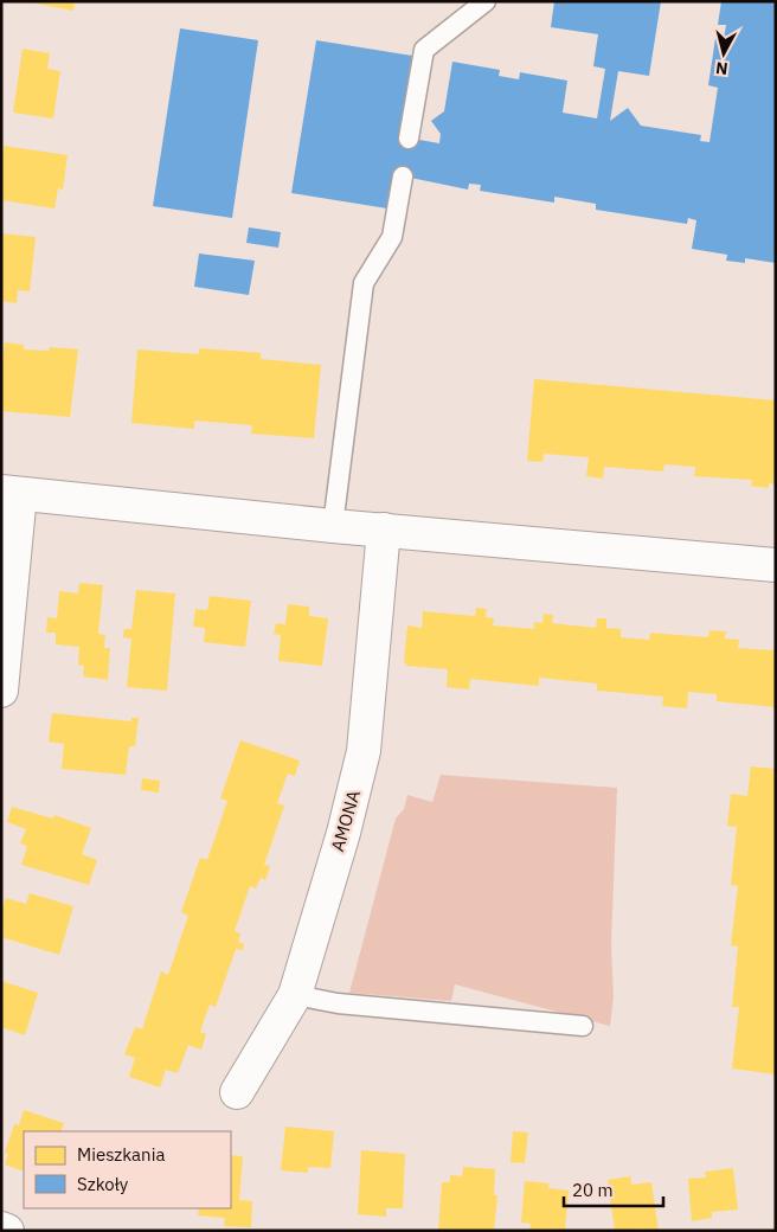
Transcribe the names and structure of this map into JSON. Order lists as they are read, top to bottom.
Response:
{
  "streets": {
    "street": ["AMONA"]
  },
  "legend": ["Mieszkania", "Szkoły"],
  "scale_bar": "20 m",
  "north": "bottom"
}
